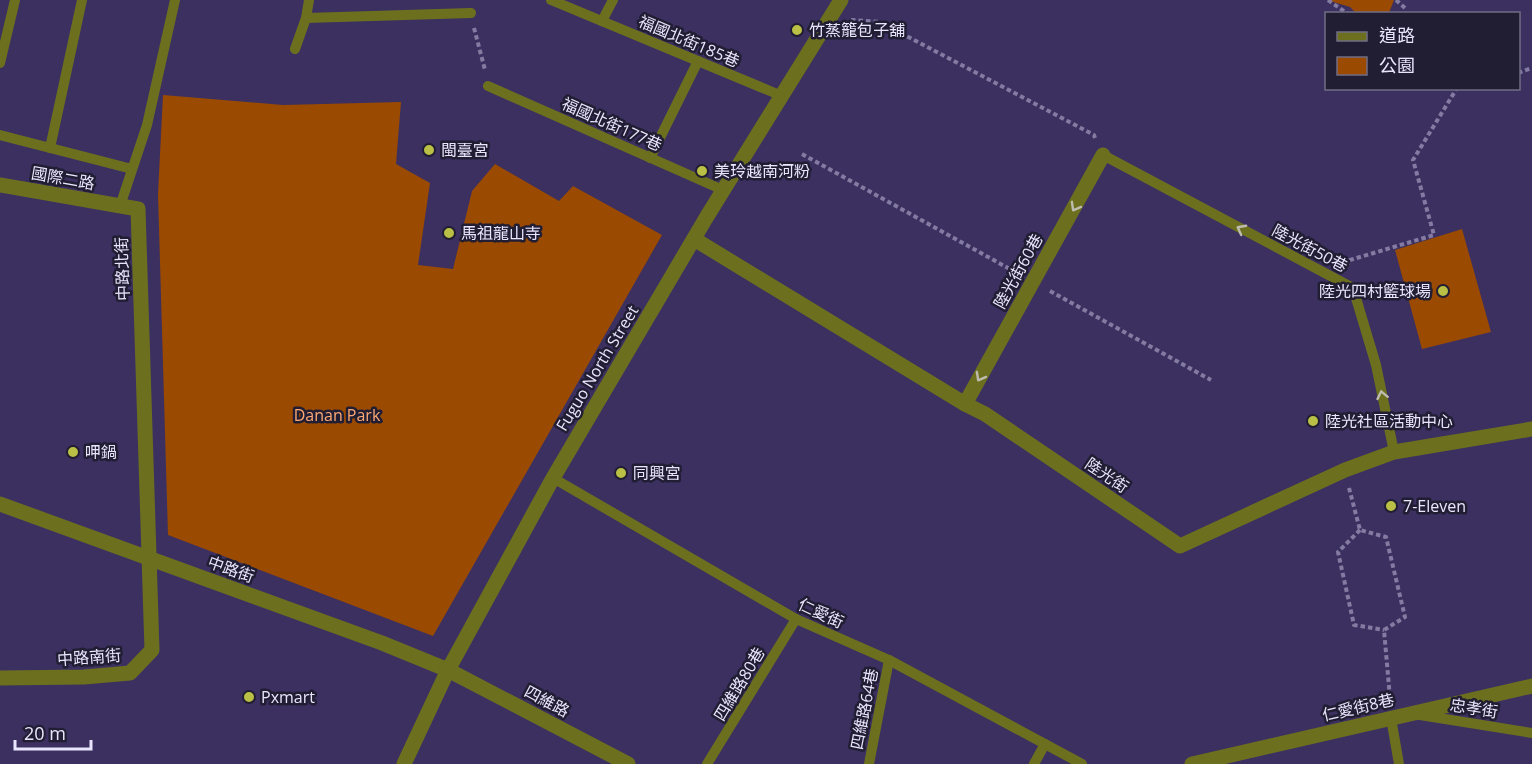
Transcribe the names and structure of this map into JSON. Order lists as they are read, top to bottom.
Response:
{
  "streets": {
    "street": [
      "國際二路",
      "中路北街",
      "陸光街60巷",
      "Fuguo North Street",
      "陸光街",
      "中路街",
      "中路南街",
      "四維路",
      "仁愛街8巷"
    ],
    "lane": [
      "福國北街185巷",
      "福國北街177巷",
      "陸光街50巷",
      "仁愛街",
      "四維路80巷",
      "忠孝街",
      "四維路64巷"
    ]
  },
  "crossings": [
    ["福國北街185巷", "Fuguo North Street"],
    ["福國北街177巷", "Fuguo North Street"],
    ["國際二路", "中路北街"],
    ["陸光街50巷", "陸光街60巷"],
    ["陸光街50巷", "陸光街"],
    ["中路北街", "中路街"],
    ["中路北街", "中路南街"],
    ["陸光街60巷", "陸光街"],
    ["Fuguo North Street", "陸光街"],
    ["Fuguo North Street", "中路街"],
    ["Fuguo North Street", "仁愛街"],
    ["Fuguo North Street", "四維路"],
    ["中路街", "中路南街"],
    ["中路街", "四維路"],
    ["仁愛街", "四維路80巷"],
    ["仁愛街", "四維路64巷"],
    ["仁愛街8巷", "忠孝街"]
  ],
  "one_way": ["陸光街50巷", "陸光街60巷"],
  "parks": ["Danan Park"],
  "places": [
    "竹蒸籠包子舖",
    "閩臺宮",
    "美玲越南河粉",
    "馬祖龍山寺",
    "陸光四村籃球場",
    "陸光社區活動中心",
    "呷鍋",
    "同興宮",
    "7-Eleven",
    "Pxmart"
  ],
  "legend": ["道路", "公園"],
  "scale_bar": "20 m"
}
